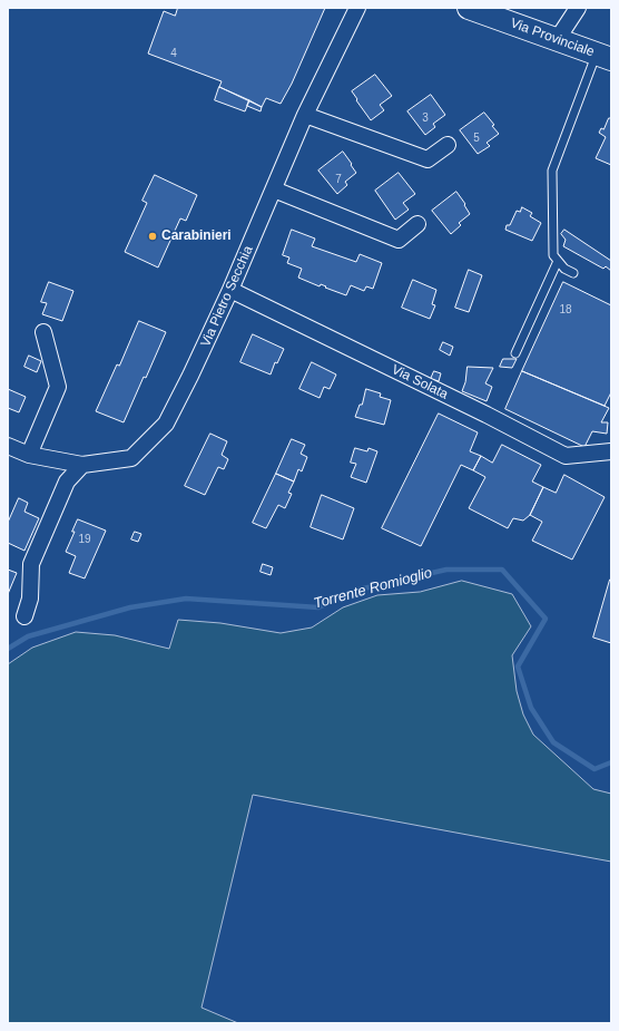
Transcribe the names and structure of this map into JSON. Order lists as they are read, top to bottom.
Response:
{
  "streets": {
    "street": ["Via Provinciale", "Via Pietro Secchia", "Via Solata"]
  },
  "crossings": [
    ["Via Pietro Secchia", "Via Solata"]
  ],
  "water": ["Torrente Romioglio"],
  "places": ["Carabinieri"],
  "house_numbers": [
    "4",
    "3",
    "5",
    "7",
    "18",
    "19"
  ]
}
